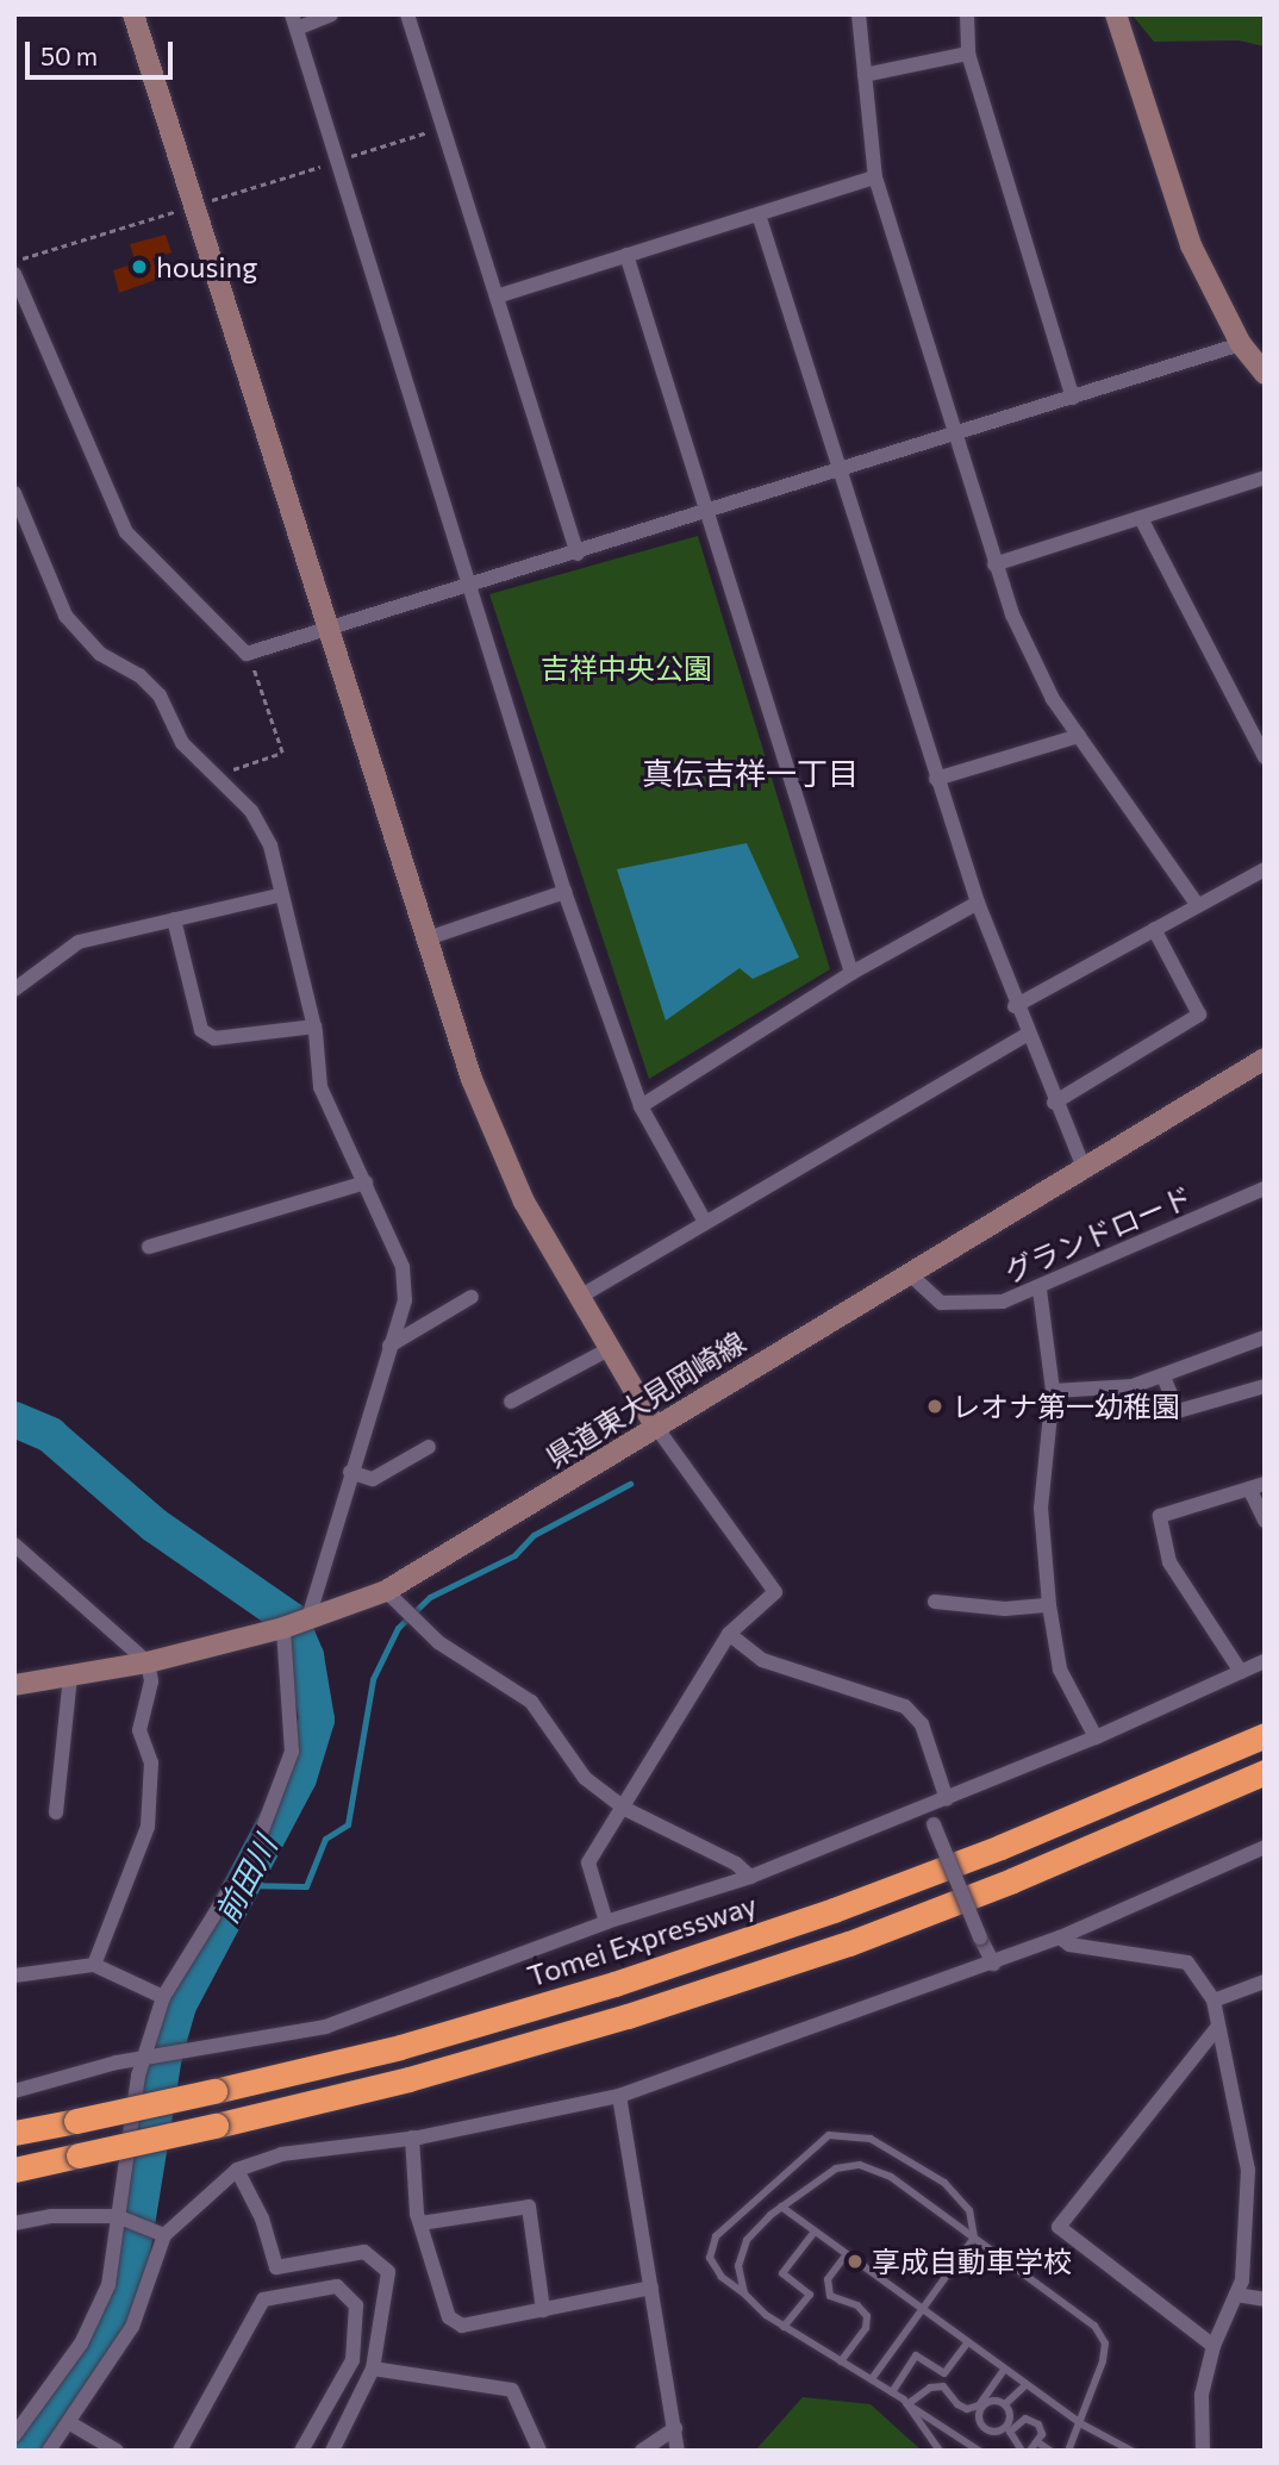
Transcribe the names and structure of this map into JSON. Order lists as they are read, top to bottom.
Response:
{
  "streets": {
    "highway": ["Tomei Expressway"],
    "street": ["グランドロード", "県道東大見岡崎線"]
  },
  "crossings": [
    ["グランドロード", "県道東大見岡崎線"]
  ],
  "districts": ["真伝吉祥一丁目"],
  "water": ["前田川"],
  "parks": ["吉祥中央公園"],
  "places": ["housing", "レオナ第一幼稚園", "享成自動車学校"],
  "scale_bar": "50 m"
}
